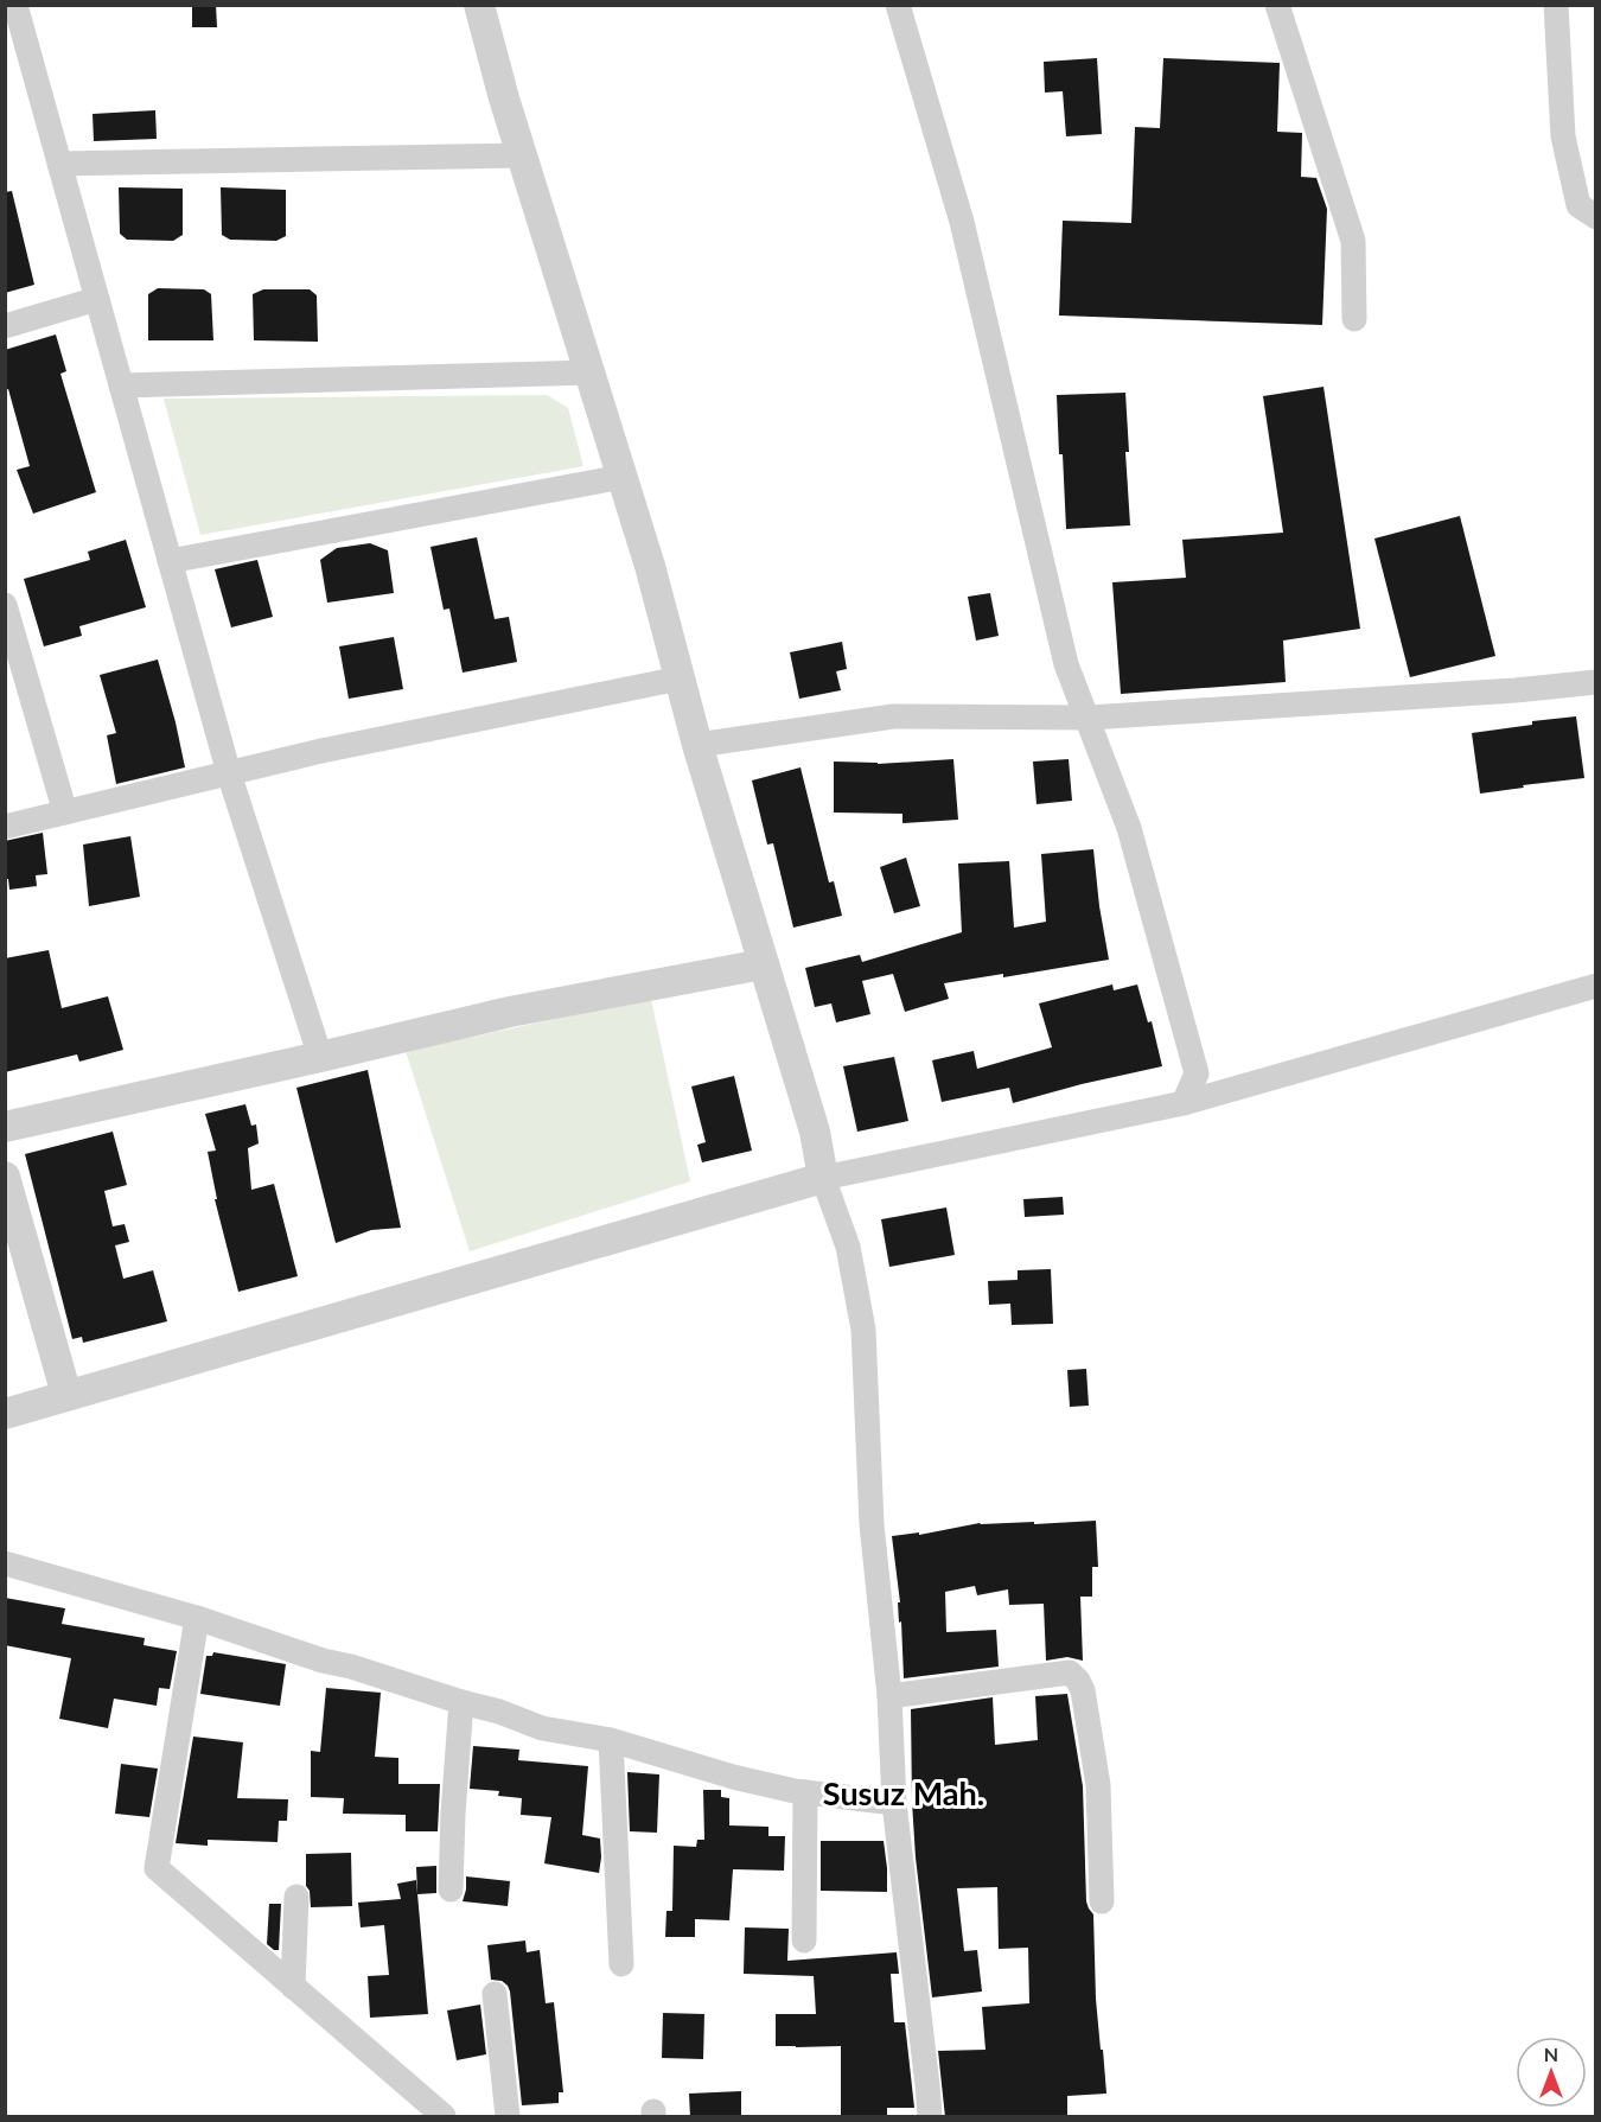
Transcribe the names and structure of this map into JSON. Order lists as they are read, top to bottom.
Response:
{
  "districts": ["Susuz Mah."],
  "north": "top"
}
